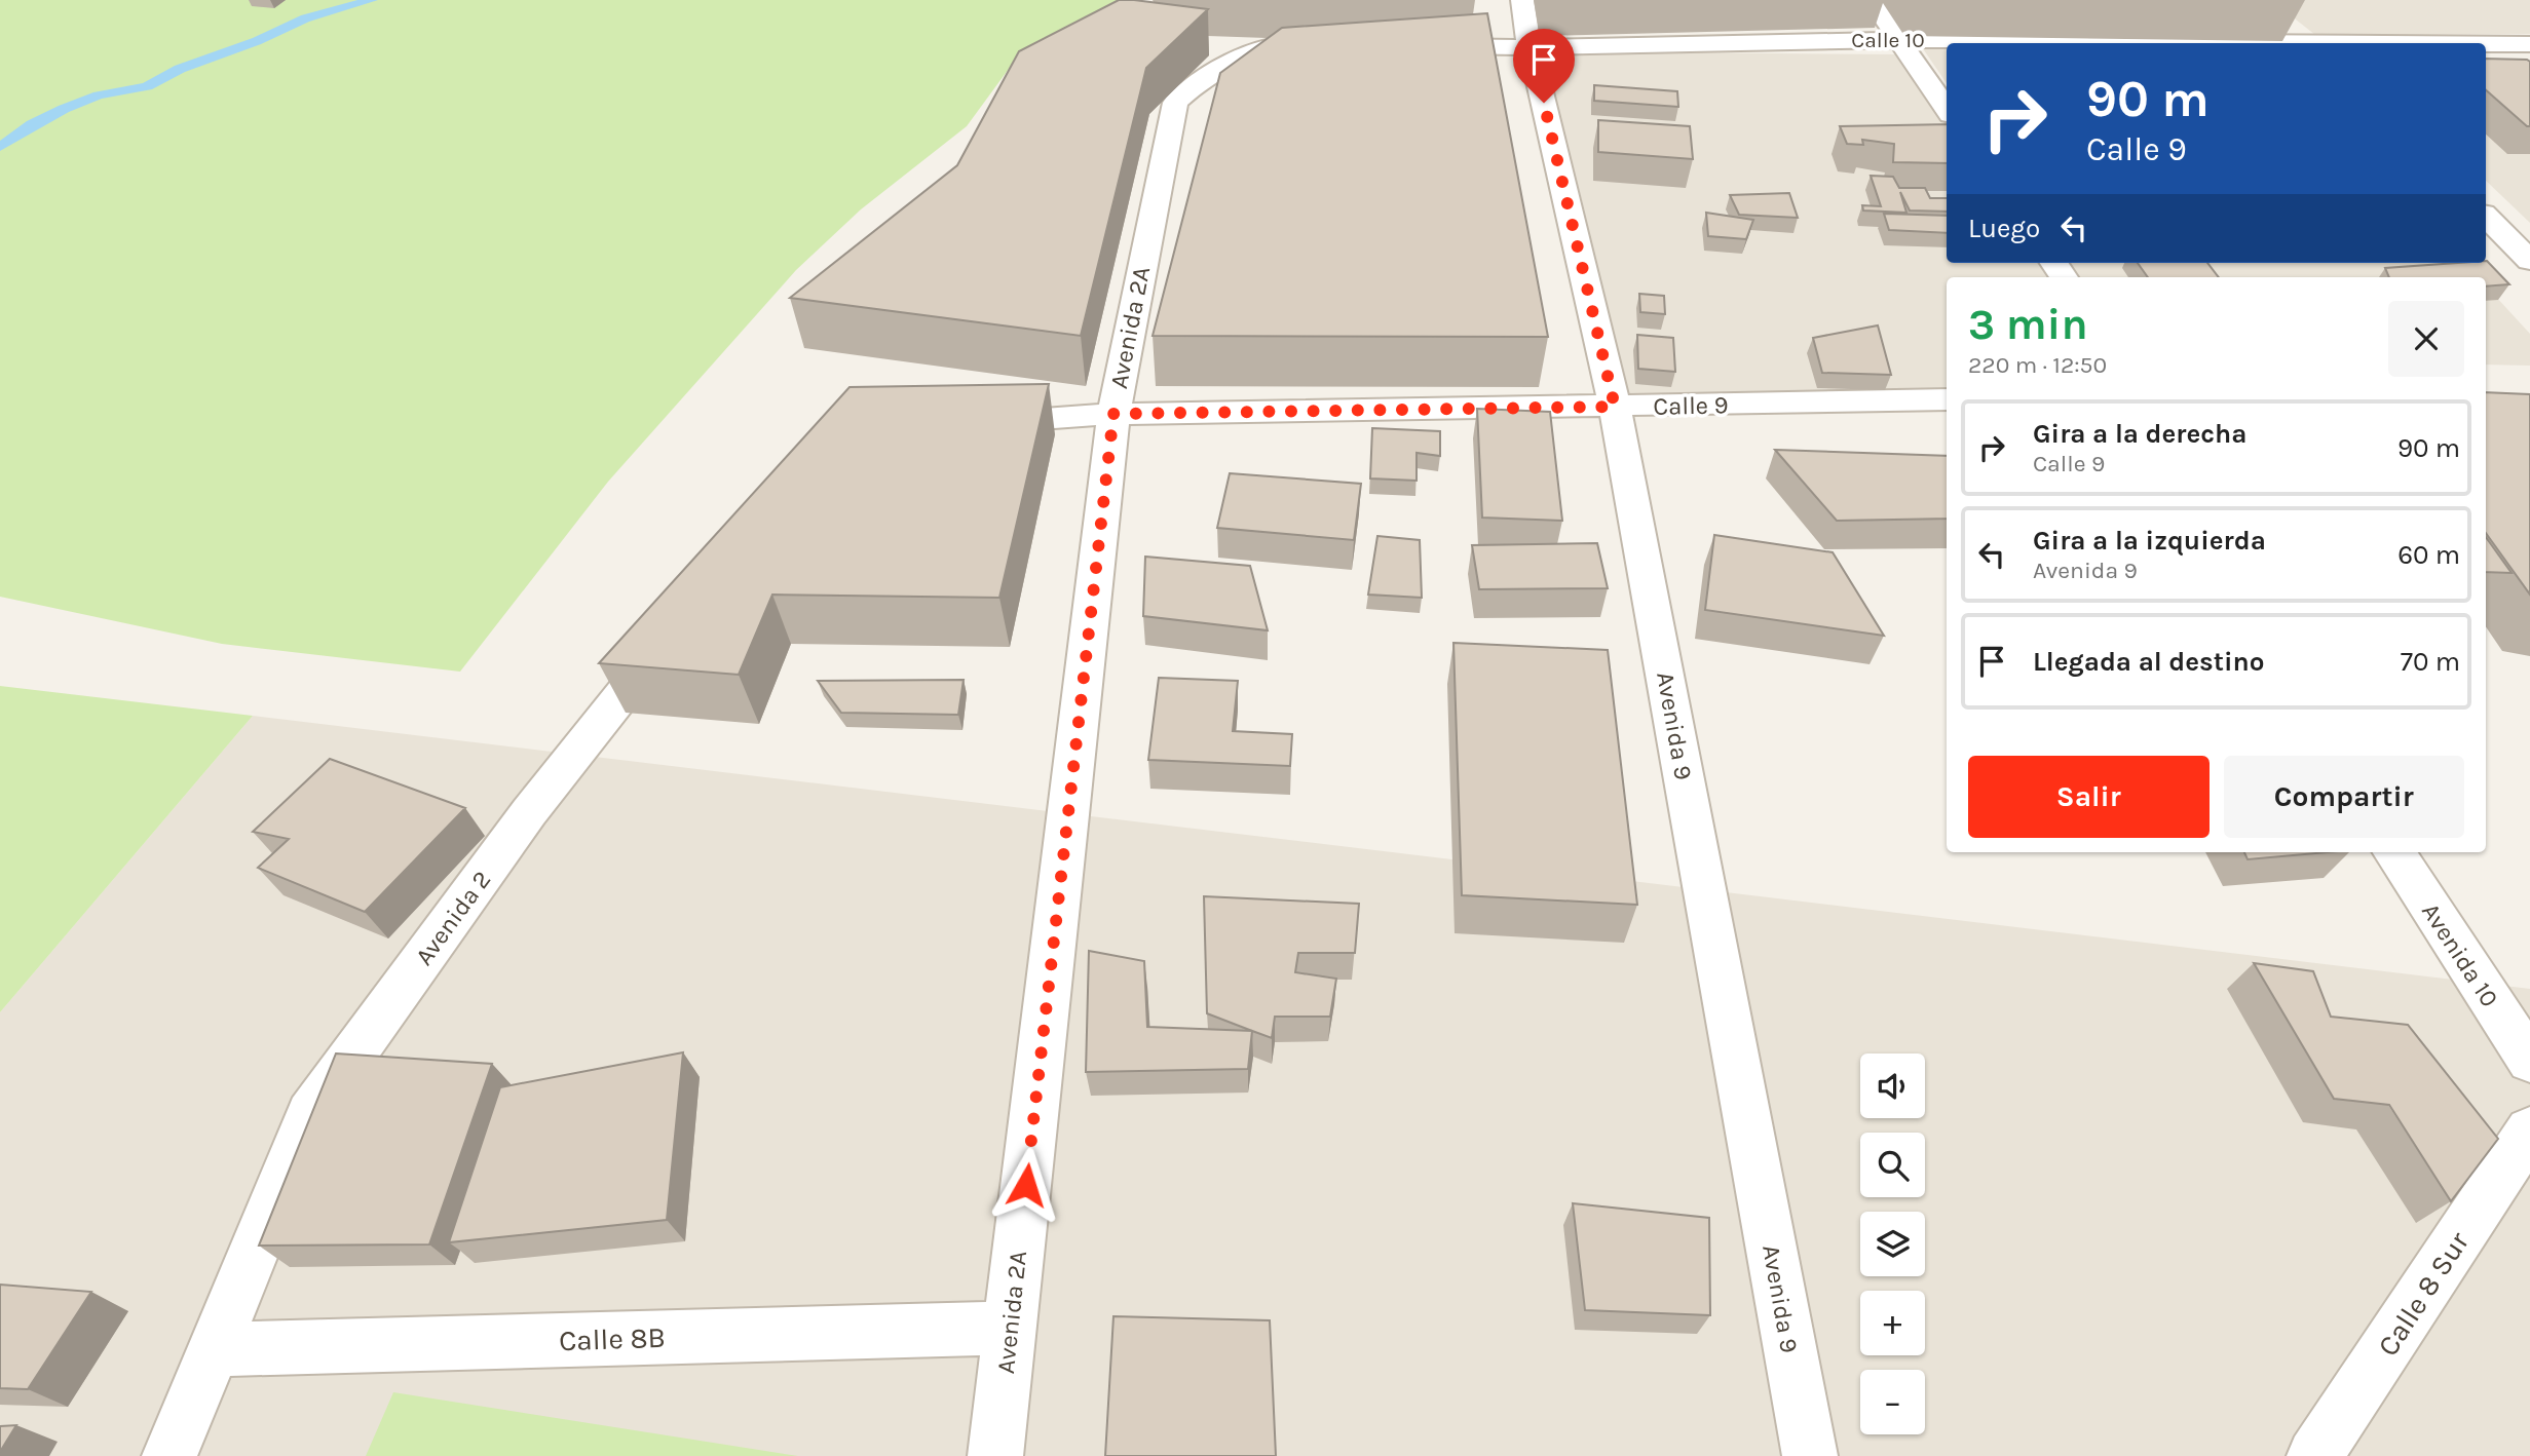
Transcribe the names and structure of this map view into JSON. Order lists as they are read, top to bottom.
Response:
{
  "streets": {
    "street": [
      "Calle 10",
      "Avenida 2A",
      "Calle 9",
      "Avenida 9",
      "Avenida 2",
      "Avenida 10",
      "Calle 8 Sur",
      "Calle 8B"
    ]
  },
  "crossings": [
    ["Calle 10", "Avenida 9"],
    ["Avenida 2A", "Calle 9"],
    ["Avenida 2A", "Calle 8B"],
    ["Calle 9", "Avenida 9"],
    ["Avenida 2", "Calle 8B"]
  ],
  "page": {
    "turn": ["90 m", "Calle 9"],
    "then": "Luego",
    "heading": ["3 min", "220 m · 12:50"],
    "list": [
      {
        "name": "Gira a la derecha",
        "note": "Calle 9",
        "value": "90 m"
      },
      {
        "name": "Gira a la izquierda",
        "note": "Avenida 9",
        "value": "60 m"
      },
      {
        "name": "Llegada al destino",
        "value": "70 m"
      }
    ],
    "buttons": ["Salir", "Compartir"],
    "map_buttons": ["+", "−"]
  }
}
